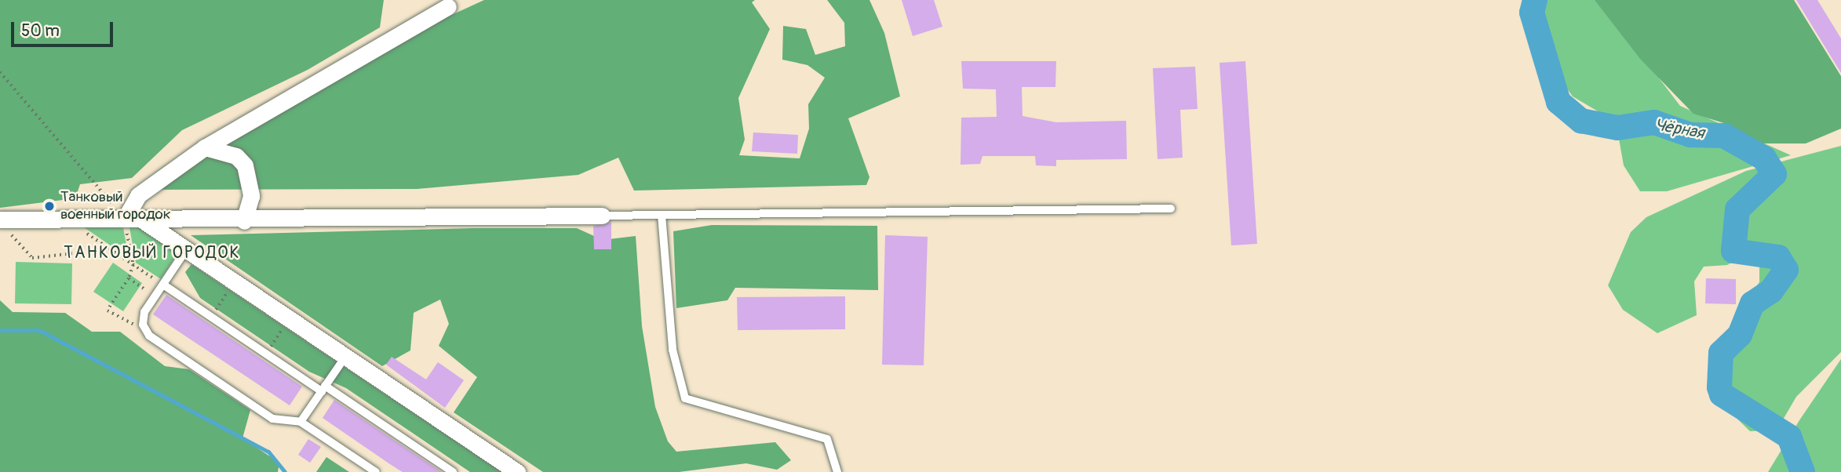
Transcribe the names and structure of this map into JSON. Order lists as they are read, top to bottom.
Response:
{
  "districts": ["ТАНКОВЫЙ ГОРОДОК"],
  "water": ["Чёрная"],
  "places": ["Танковый военный городок"],
  "scale_bar": "50 m"
}
